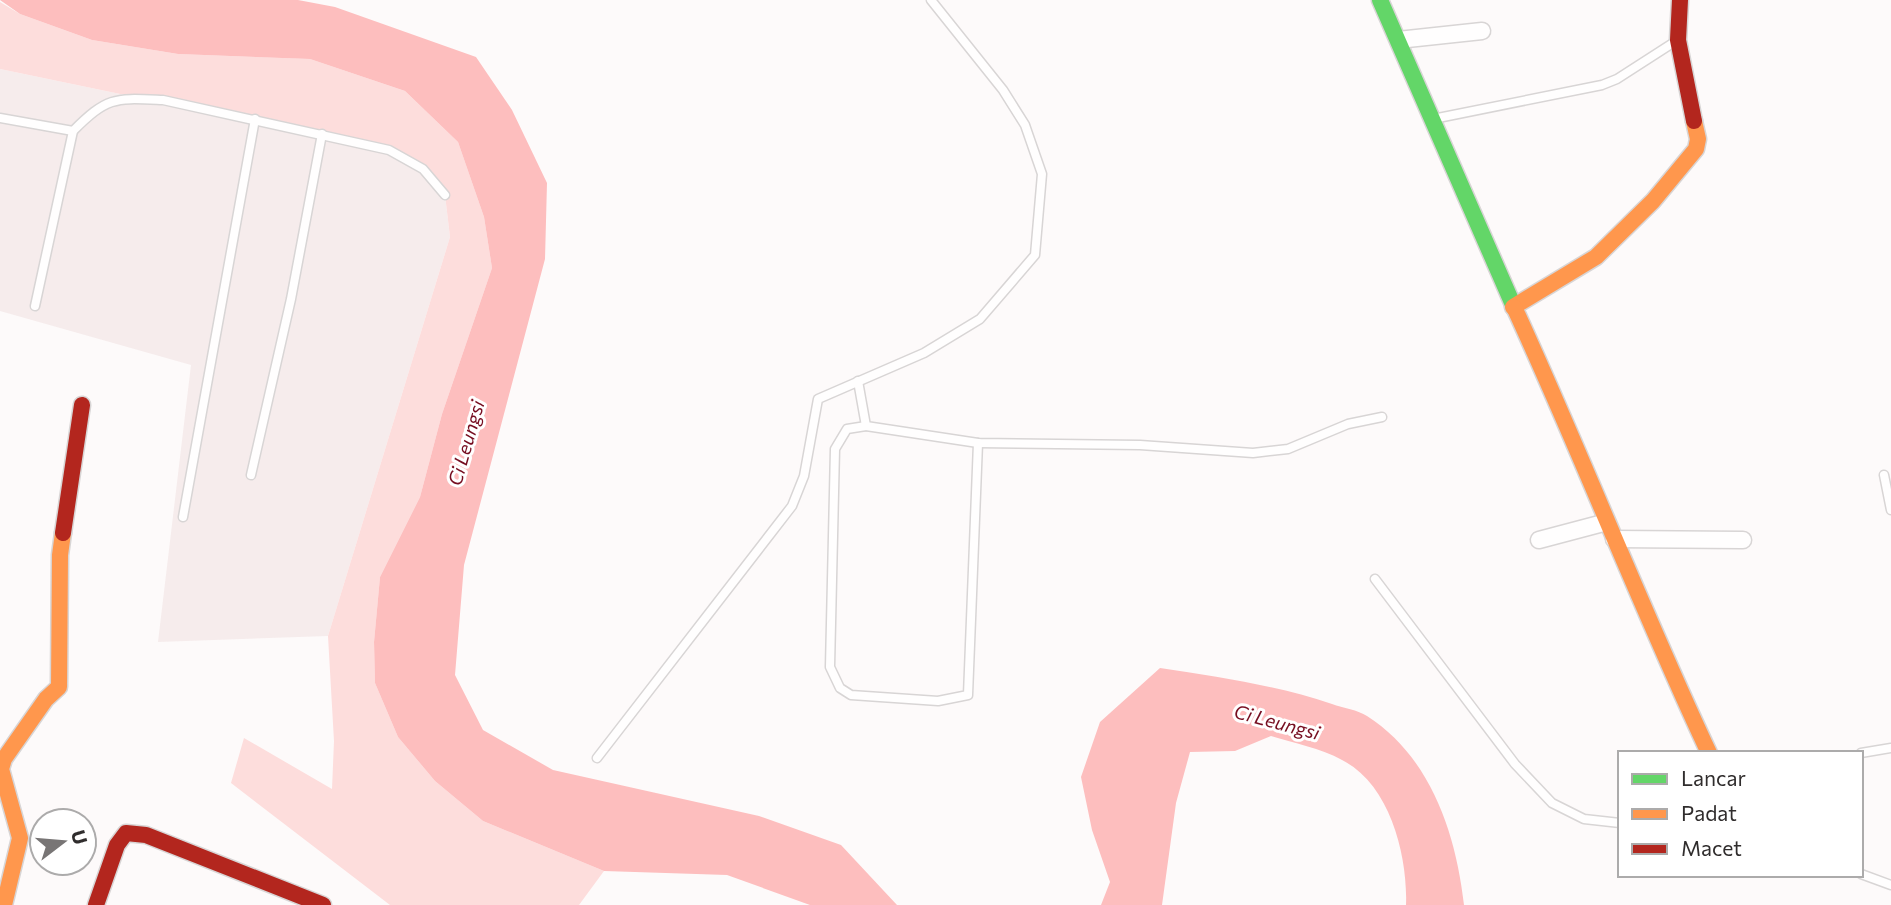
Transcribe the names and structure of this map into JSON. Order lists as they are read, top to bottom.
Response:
{
  "water": ["Ci Leungsi"],
  "legend": ["Lancar", "Padat", "Macet"],
  "north": "right"
}
